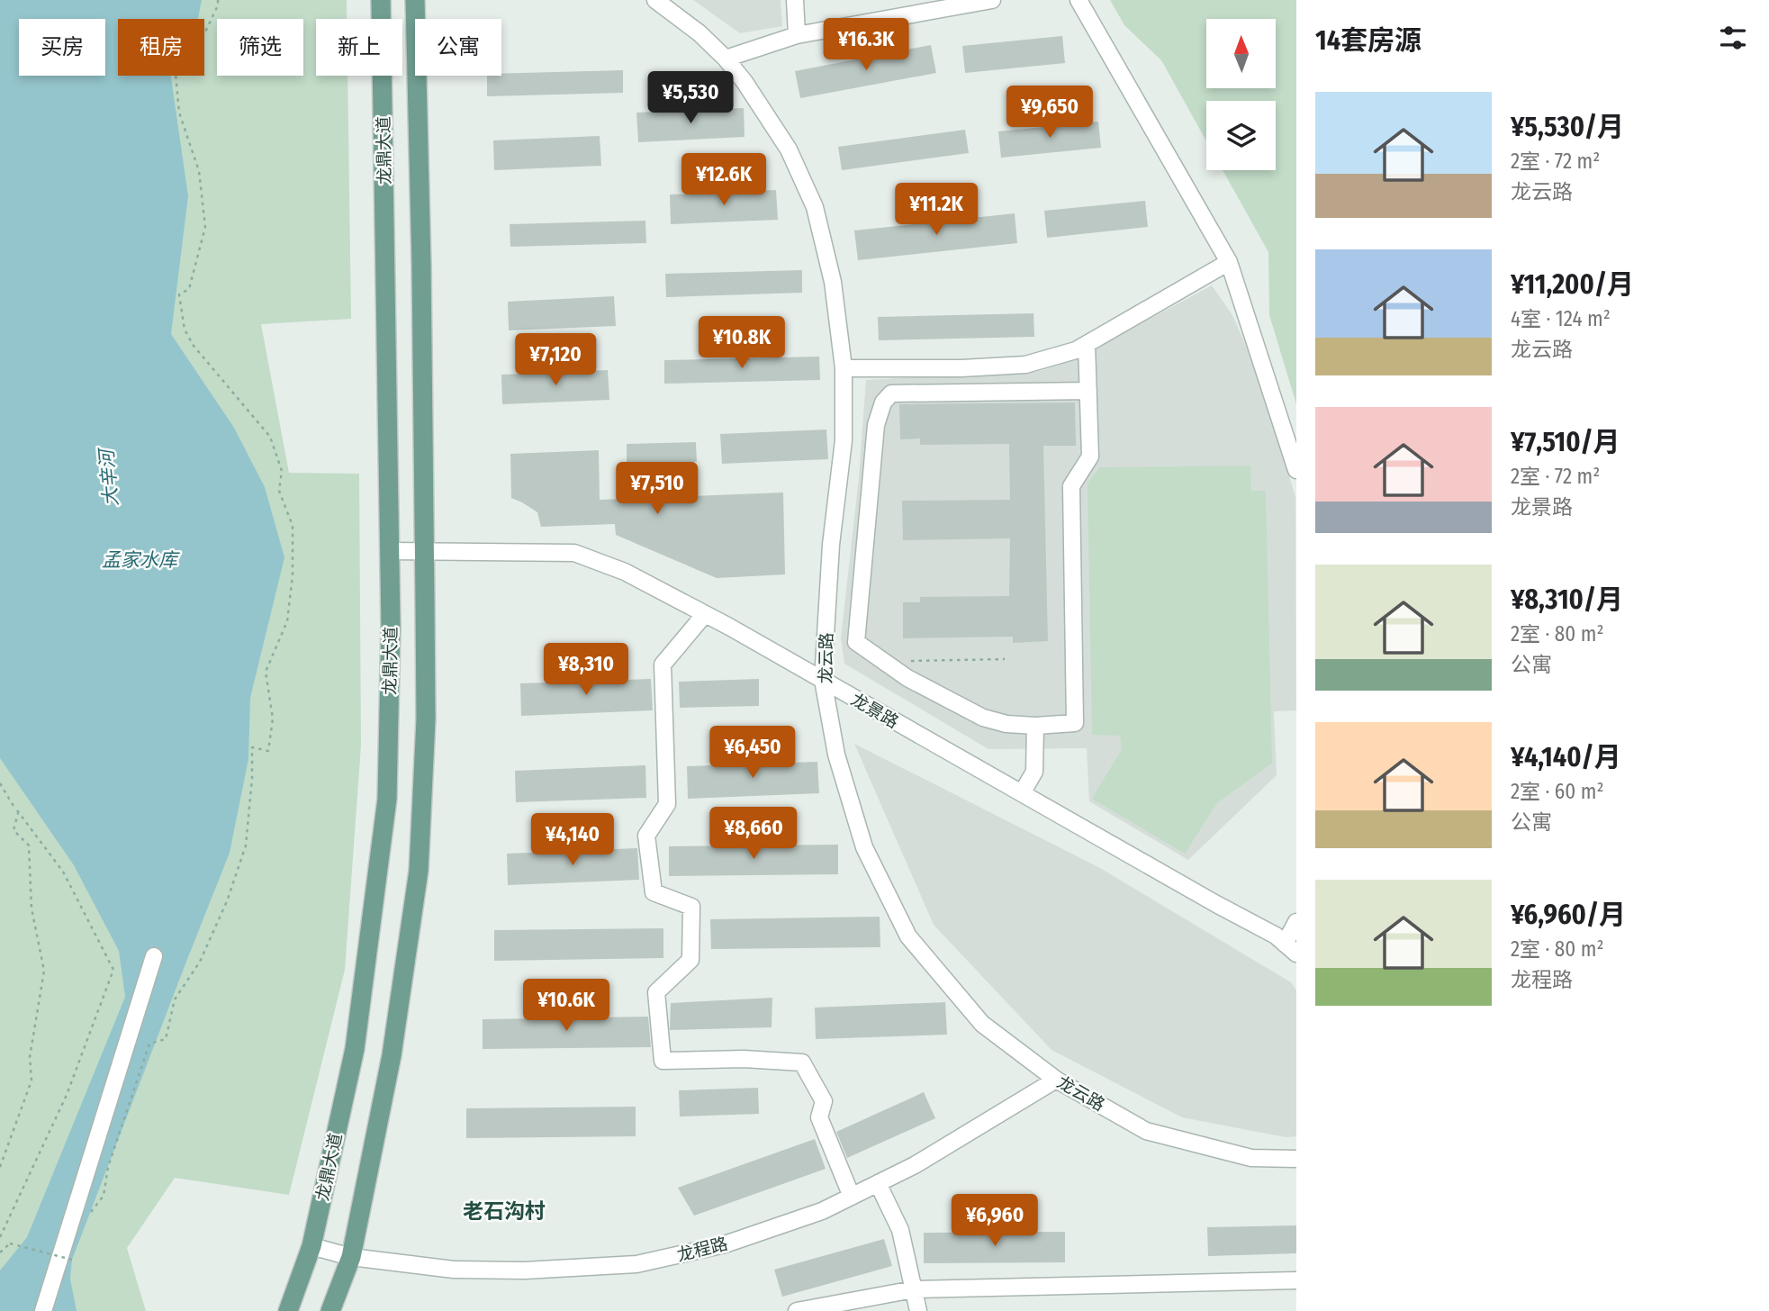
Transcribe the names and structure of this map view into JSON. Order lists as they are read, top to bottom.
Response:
{
  "streets": {
    "main road": ["龙鼎大道"],
    "street": ["龙云路", "龙景路", "龙程路"]
  },
  "crossings": [
    ["龙鼎大道", "龙景路"],
    ["龙鼎大道", "龙程路"],
    ["龙云路", "龙景路"],
    ["龙云路", "龙程路"]
  ],
  "districts": ["老石沟村"],
  "water": ["大辛河", "孟家水库"],
  "north": "top",
  "page": {
    "heading": "14套房源",
    "price": [
      "¥16.3K",
      "¥5,530",
      "¥9,650",
      "¥12.6K",
      "¥11.2K",
      "¥10.8K",
      "¥7,120",
      "¥7,510",
      "¥8,310",
      "¥6,450",
      "¥8,660",
      "¥4,140",
      "¥10.6K",
      "¥6,960"
    ],
    "chip": [
      "买房",
      "租房",
      "筛选",
      "新上",
      "公寓"
    ],
    "list": [
      {
        "name": "¥5,530/月",
        "note": "2室 · 72 m² · 龙云路"
      },
      {
        "name": "¥11,200/月",
        "note": "4室 · 124 m² · 龙云路"
      },
      {
        "name": "¥7,510/月",
        "note": "2室 · 72 m² · 龙景路"
      },
      {
        "name": "¥8,310/月",
        "note": "2室 · 80 m² · 公寓"
      },
      {
        "name": "¥4,140/月",
        "note": "2室 · 60 m² · 公寓"
      },
      {
        "name": "¥6,960/月",
        "note": "2室 · 80 m² · 龙程路"
      }
    ]
  }
}
